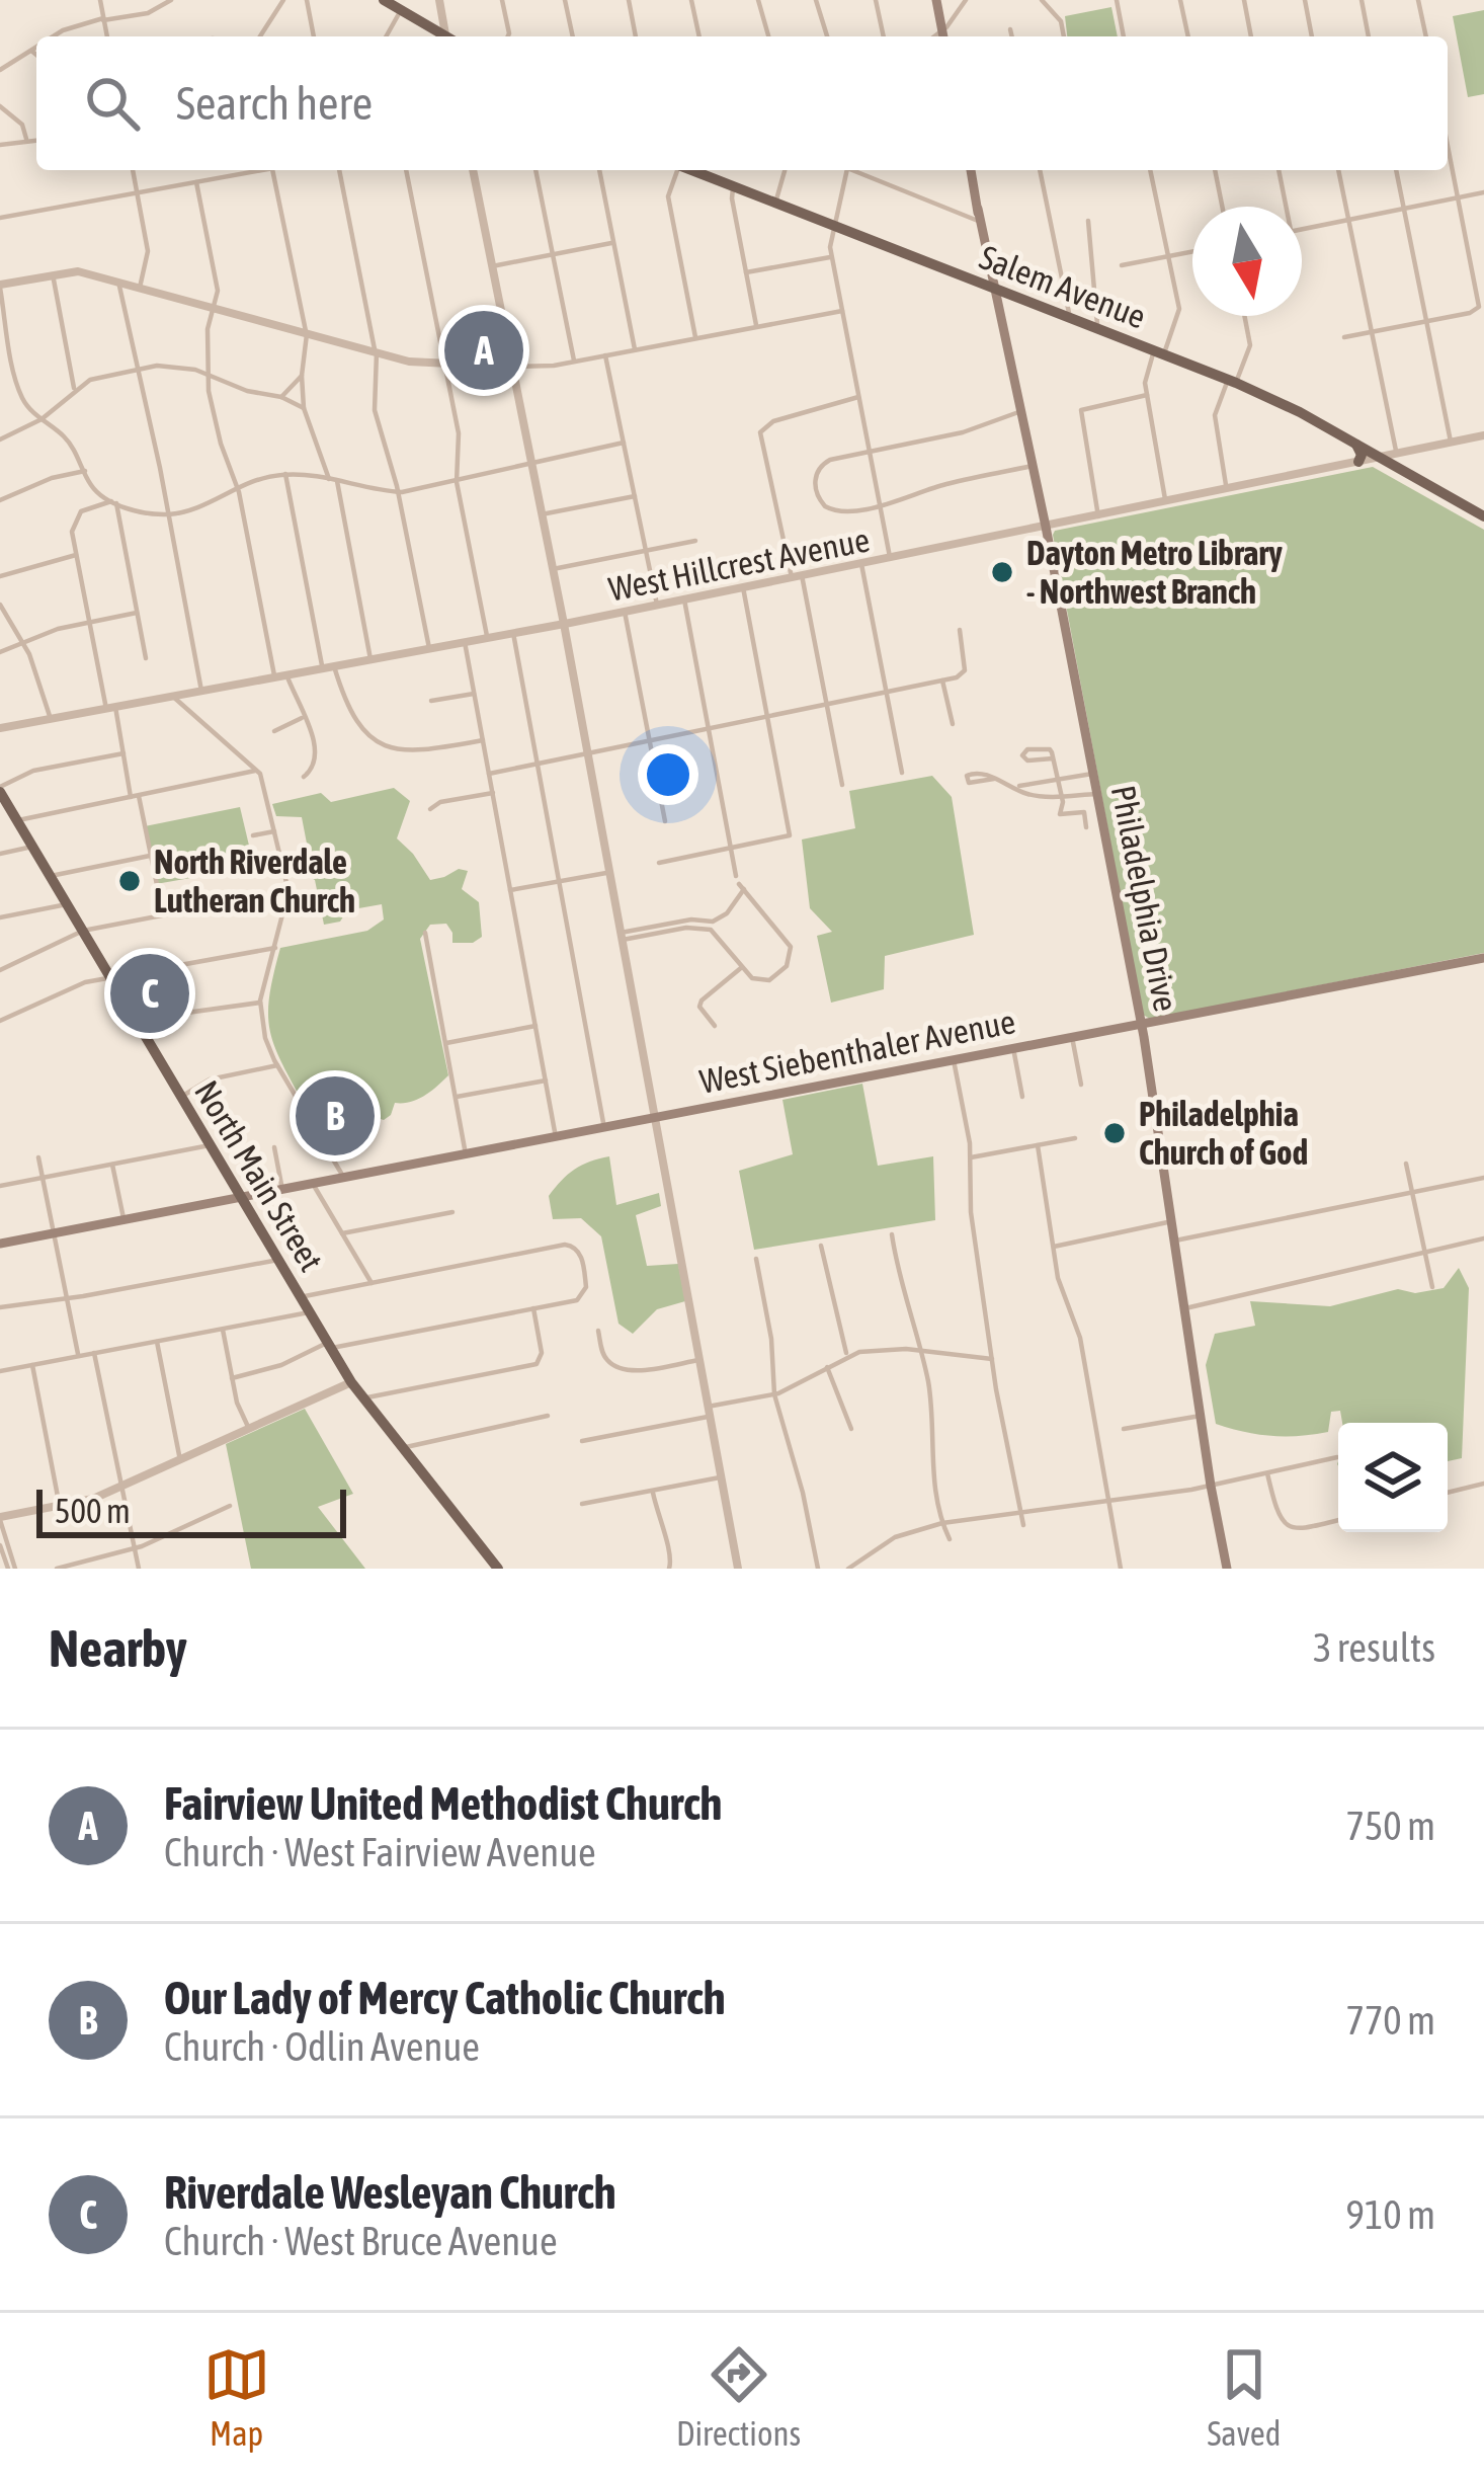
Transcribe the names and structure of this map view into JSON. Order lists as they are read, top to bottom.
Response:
{
  "streets": {
    "main road": [
      "Salem Avenue",
      "Philadelphia Drive",
      "West Siebenthaler Avenue",
      "North Main Street"
    ],
    "street": ["West Hillcrest Avenue"]
  },
  "crossings": [
    ["Salem Avenue", "West Hillcrest Avenue"],
    ["Salem Avenue", "Philadelphia Drive"],
    ["West Hillcrest Avenue", "Philadelphia Drive"],
    ["Philadelphia Drive", "West Siebenthaler Avenue"],
    ["West Siebenthaler Avenue", "North Main Street"]
  ],
  "places": ["Dayton Metro Library - Northwest Branch", "North Riverdale Lutheran Church", "Philadelphia Church of God"],
  "scale_bar": "500 m",
  "north": "bottom",
  "page": {
    "search": "Search here",
    "pins": ["A", "C", "B"],
    "scale": "500 m",
    "heading": ["Nearby", "3 results"],
    "list": [
      {
        "mark": "A",
        "name": "Fairview United Methodist Church",
        "note": "Church · West Fairview Avenue",
        "value": "750 m"
      },
      {
        "mark": "B",
        "name": "Our Lady of Mercy Catholic Church",
        "note": "Church · Odlin Avenue",
        "value": "770 m"
      },
      {
        "mark": "C",
        "name": "Riverdale Wesleyan Church",
        "note": "Church · West Bruce Avenue",
        "value": "910 m"
      }
    ],
    "nav": ["Map", "Directions", "Saved"]
  }
}
